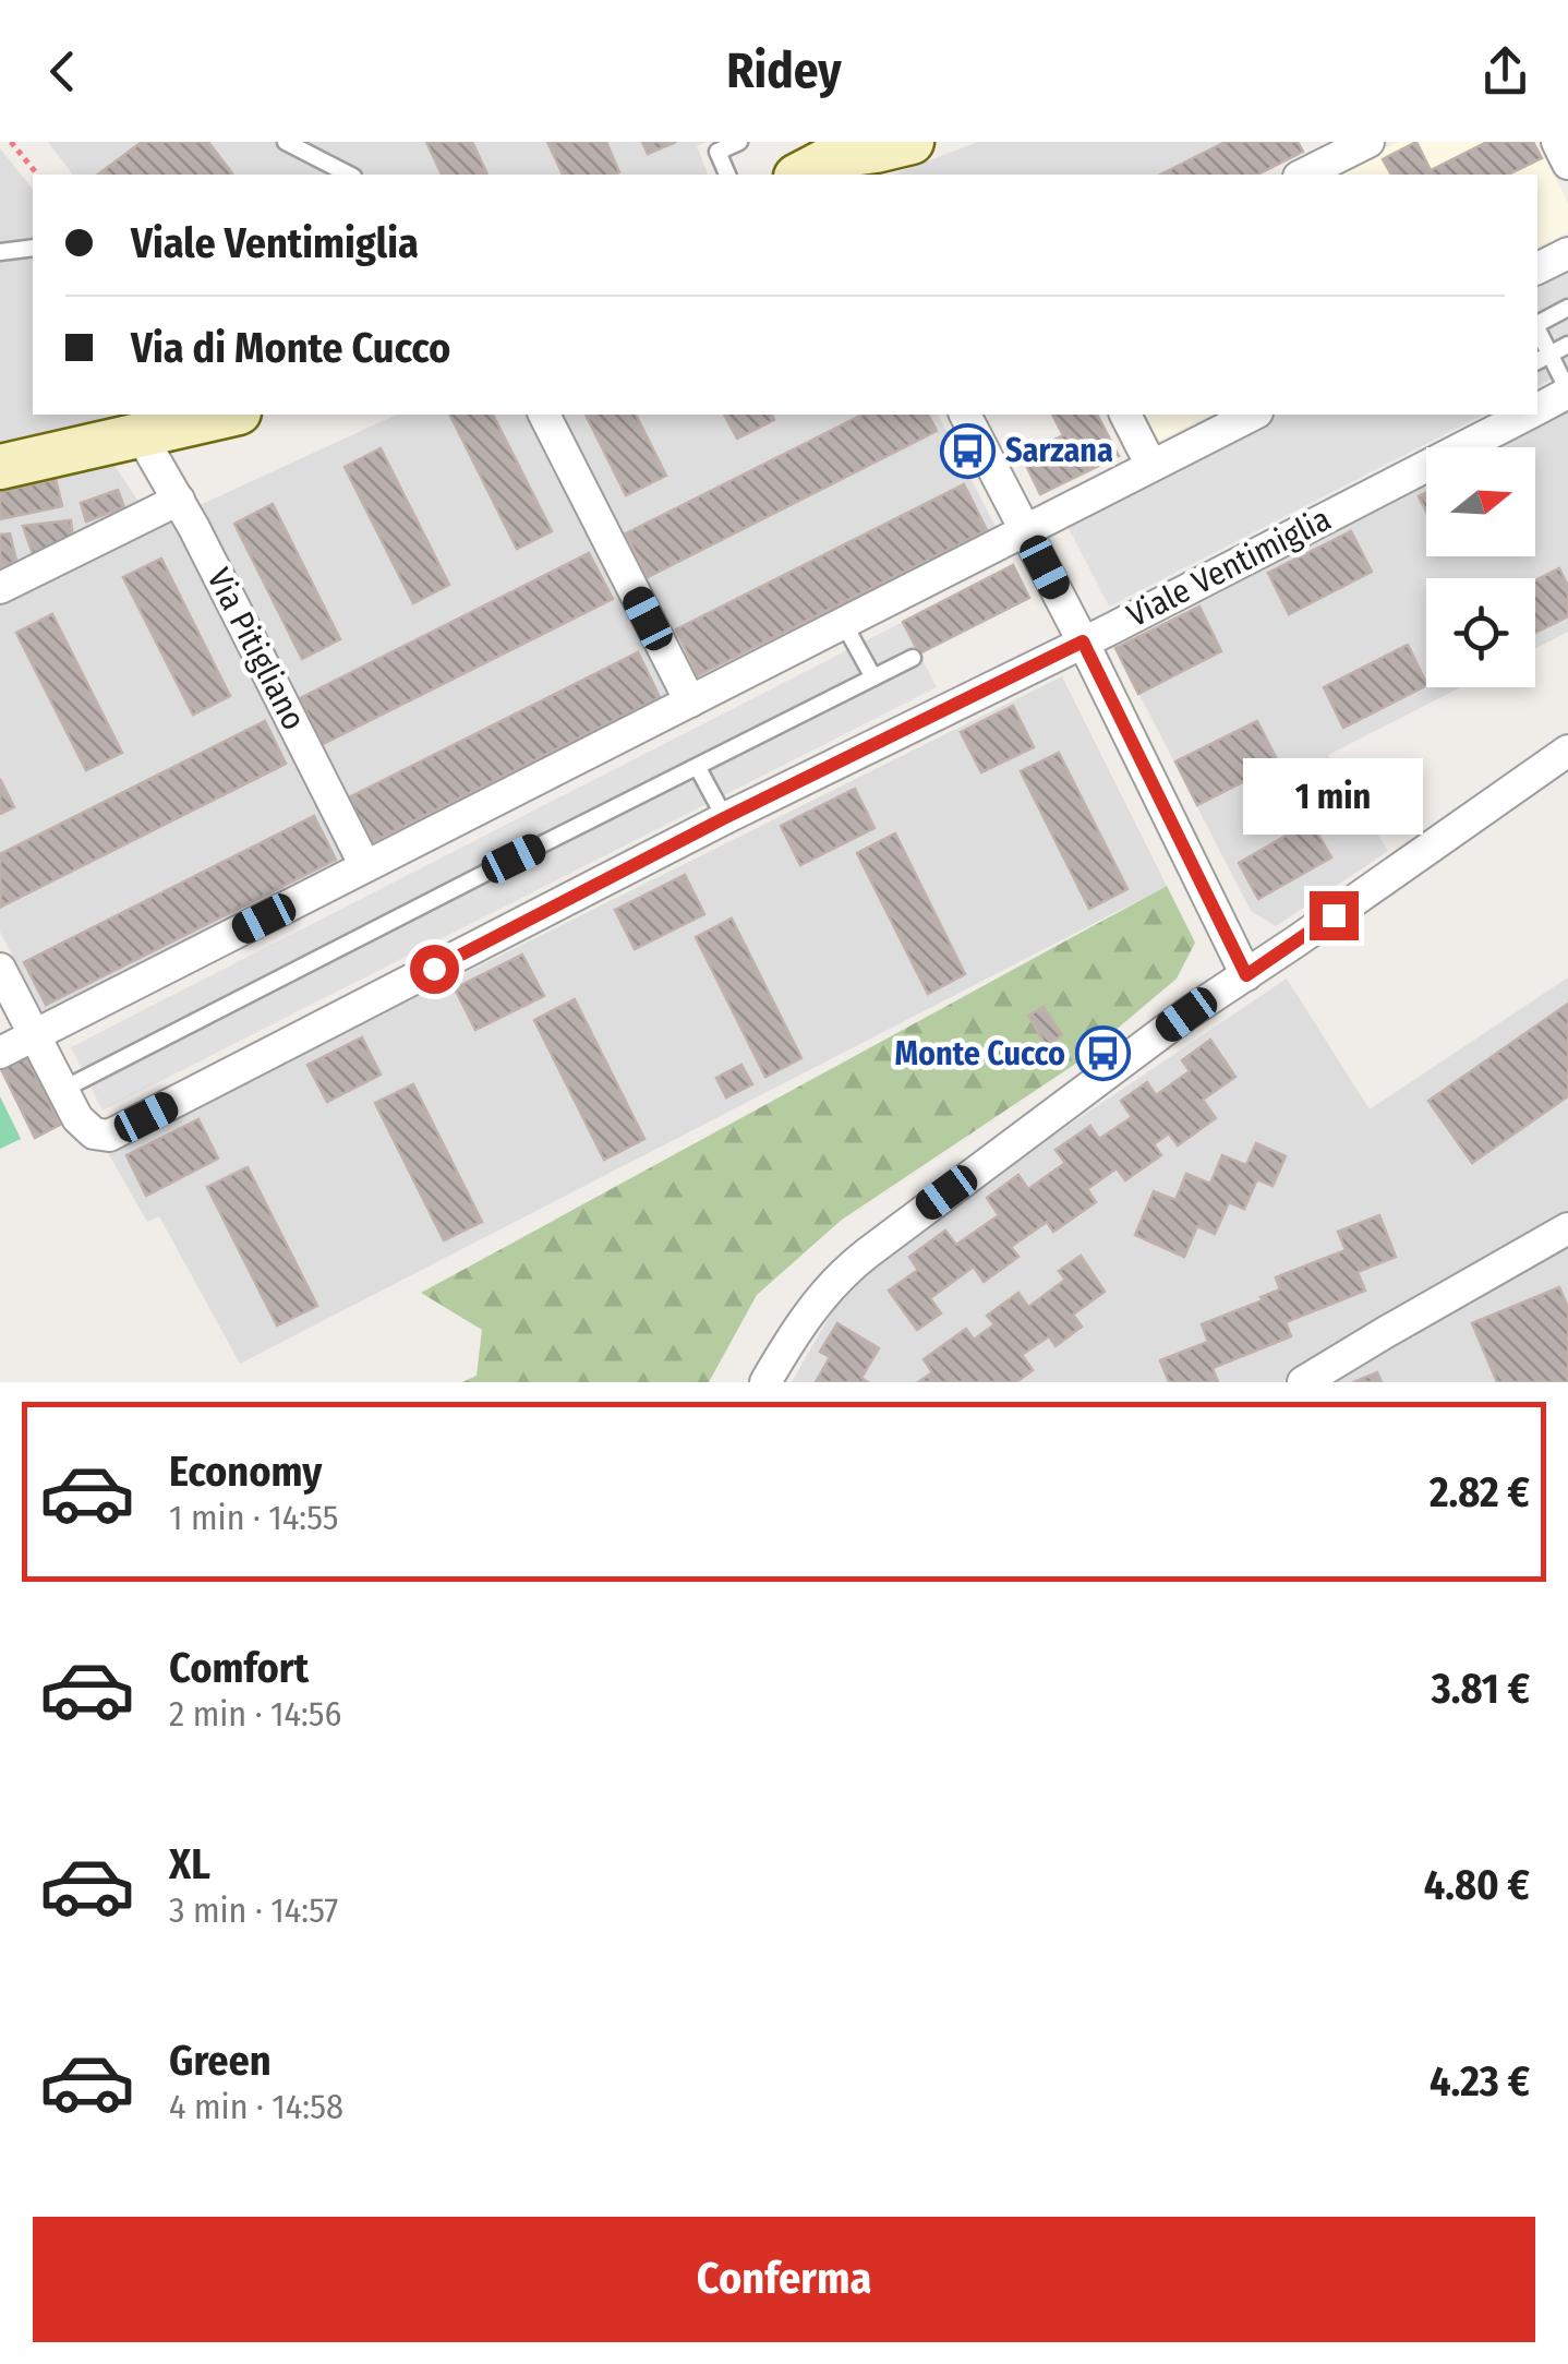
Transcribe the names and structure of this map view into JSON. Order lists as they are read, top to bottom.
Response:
{
  "streets": {
    "street": ["Viale Ventimiglia", "Via Pitigliano"]
  },
  "places": {
    "bus stop": ["Sarzana", "Monte Cucco"]
  },
  "north": "right",
  "page": {
    "header": "Ridey",
    "banner": ["Viale Ventimiglia", "Via di Monte Cucco"],
    "bubble": "1 min",
    "list": [
      {
        "name": "Economy",
        "note": "1 min · 14:55",
        "value": "2.82 €"
      },
      {
        "name": "Comfort",
        "note": "2 min · 14:56",
        "value": "3.81 €"
      },
      {
        "name": "XL",
        "note": "3 min · 14:57",
        "value": "4.80 €"
      },
      {
        "name": "Green",
        "note": "4 min · 14:58",
        "value": "4.23 €"
      }
    ],
    "buttons": "Conferma"
  }
}
